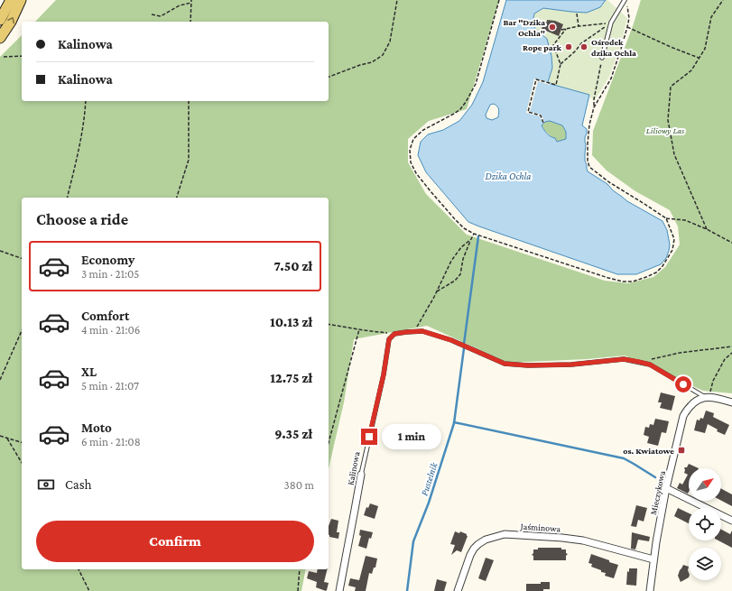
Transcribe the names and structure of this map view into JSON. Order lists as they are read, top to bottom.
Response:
{
  "streets": {
    "street": ["Kalinowa", "Mieczykowa", "Jaśminowa"]
  },
  "crossings": [
    ["Mieczykowa", "Jaśminowa"]
  ],
  "water": ["Dzika Ochla", "Pustelnik"],
  "parks": ["Liliowy Las"],
  "places": {
    "other": ["Bar \"Dzika Ochla\"", "Rope park", "Ośrodek dzika Ochla"],
    "transit": ["os. Kwiatowe"]
  },
  "north": "top right",
  "page": {
    "banner": ["Kalinowa", "Kalinowa"],
    "heading": "Choose a ride",
    "list": [
      {
        "name": "Economy",
        "note": "3 min · 21:05",
        "value": "7.50 zł"
      },
      {
        "name": "Comfort",
        "note": "4 min · 21:06",
        "value": "10.13 zł"
      },
      {
        "name": "XL",
        "note": "5 min · 21:07",
        "value": "12.75 zł"
      },
      {
        "name": "Moto",
        "note": "6 min · 21:08",
        "value": "9.35 zł"
      }
    ],
    "bubble": "1 min",
    "pay": ["Cash", "380 m"],
    "buttons": "Confirm"
  }
}
